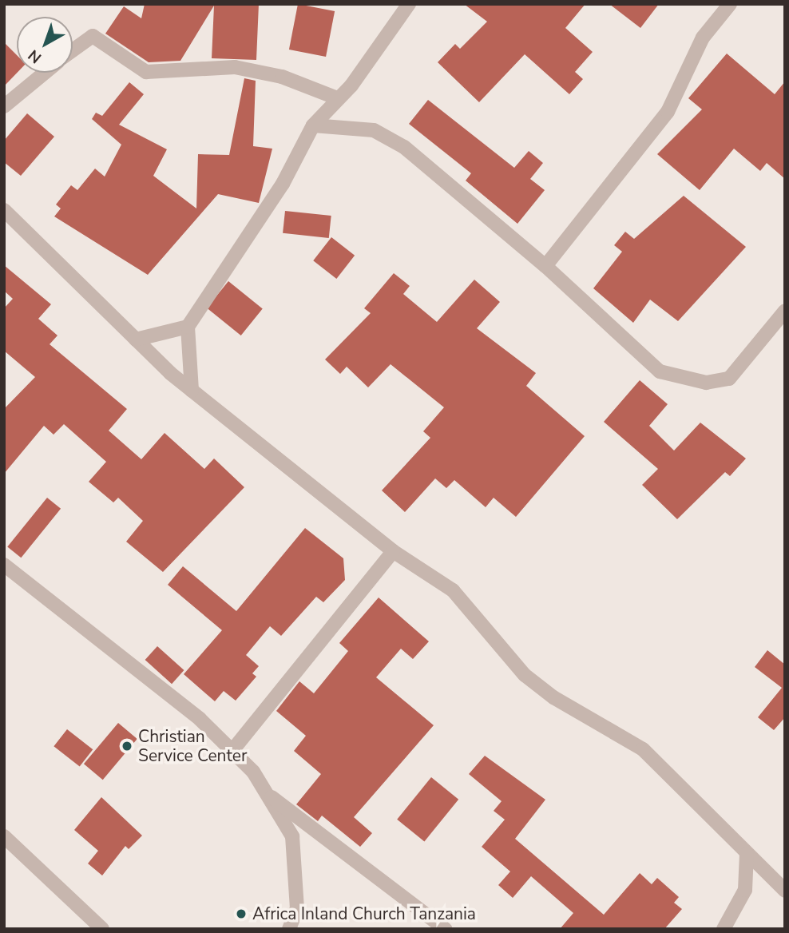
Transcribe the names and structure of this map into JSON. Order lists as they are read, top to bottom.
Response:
{
  "places": ["Christian Service Center", "Africa Inland Church Tanzania"],
  "north": "bottom left"
}
